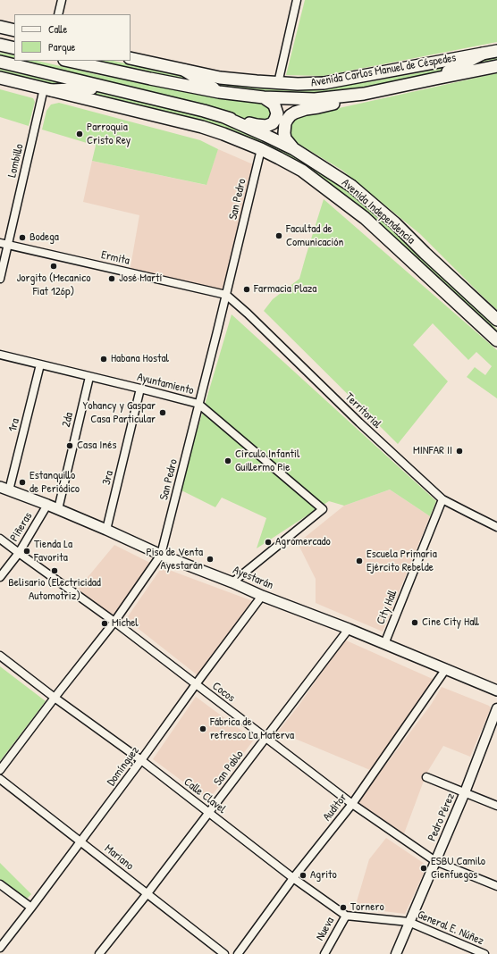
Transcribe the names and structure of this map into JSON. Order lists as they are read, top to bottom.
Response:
{
  "streets": {
    "main road": ["Avenida Carlos Manuel de Céspedes", "Avenida Independencia", "Ayestarán"],
    "street": [
      "Lombillo",
      "San Pedro",
      "Ermita",
      "Ayuntamiento",
      "Territorial",
      "2da",
      "1ra",
      "3ra",
      "Piñeras",
      "City Hall",
      "Cocos",
      "Domínguez",
      "San Pablo",
      "Calle Clavel",
      "Auditor",
      "Pedro Pérez",
      "Mariano",
      "General E. Núñez",
      "Nueva"
    ]
  },
  "crossings": [
    ["Lombillo", "Avenida Independencia"],
    ["Lombillo", "Ermita"],
    ["San Pedro", "Avenida Independencia"],
    ["San Pedro", "Ermita"],
    ["San Pedro", "Ayuntamiento"],
    ["San Pedro", "Territorial"],
    ["San Pedro", "Ayestarán"],
    ["San Pedro", "Cocos"],
    ["San Pedro", "Calle Clavel"],
    ["Ermita", "Territorial"],
    ["Ayuntamiento", "2da"],
    ["Ayuntamiento", "1ra"],
    ["Ayuntamiento", "3ra"],
    ["Ayuntamiento", "Ayestarán"],
    ["Territorial", "City Hall"],
    ["2da", "Ayestarán"],
    ["1ra", "Ayestarán"],
    ["3ra", "Ayestarán"],
    ["Piñeras", "Ayestarán"],
    ["Piñeras", "Cocos"],
    ["Ayestarán", "City Hall"],
    ["Ayestarán", "Domínguez"],
    ["Ayestarán", "San Pablo"],
    ["Ayestarán", "Auditor"],
    ["Cocos", "Domínguez"],
    ["Cocos", "San Pablo"],
    ["Cocos", "Auditor"],
    ["Cocos", "Pedro Pérez"],
    ["Domínguez", "Calle Clavel"],
    ["Domínguez", "Mariano"],
    ["San Pablo", "Calle Clavel"],
    ["San Pablo", "Mariano"],
    ["Calle Clavel", "Auditor"],
    ["Calle Clavel", "Pedro Pérez"],
    ["Calle Clavel", "General E. Núñez"],
    ["Calle Clavel", "Nueva"],
    ["Pedro Pérez", "General E. Núñez"]
  ],
  "places": [
    "Parroquia Cristo Rey",
    "Facultad de Comunicación",
    "Bodega",
    "Jorgito (Mecanico Fiat 126p)",
    "José Martí",
    "Farmacia Plaza",
    "Habana Hostal",
    "Yohancy y Gaspar Casa Particular",
    "Casa Inés",
    "MINFAR II",
    "Círculo Infantil Guillermo Pie",
    "Estanquillo de Periódico",
    "Agromercado",
    "Tienda La Favorita",
    "Piso de Venta Ayestarán",
    "Escuela Primaria Ejército Rebelde",
    "Belisario (Electricidad Automotriz)",
    "Cine City Hall",
    "Michel",
    "Fábrica de refresco La Materva",
    "ESBU Camilo Cienfuegos",
    "Agrito",
    "Tornero"
  ],
  "legend": ["Calle", "Parque"]
}
